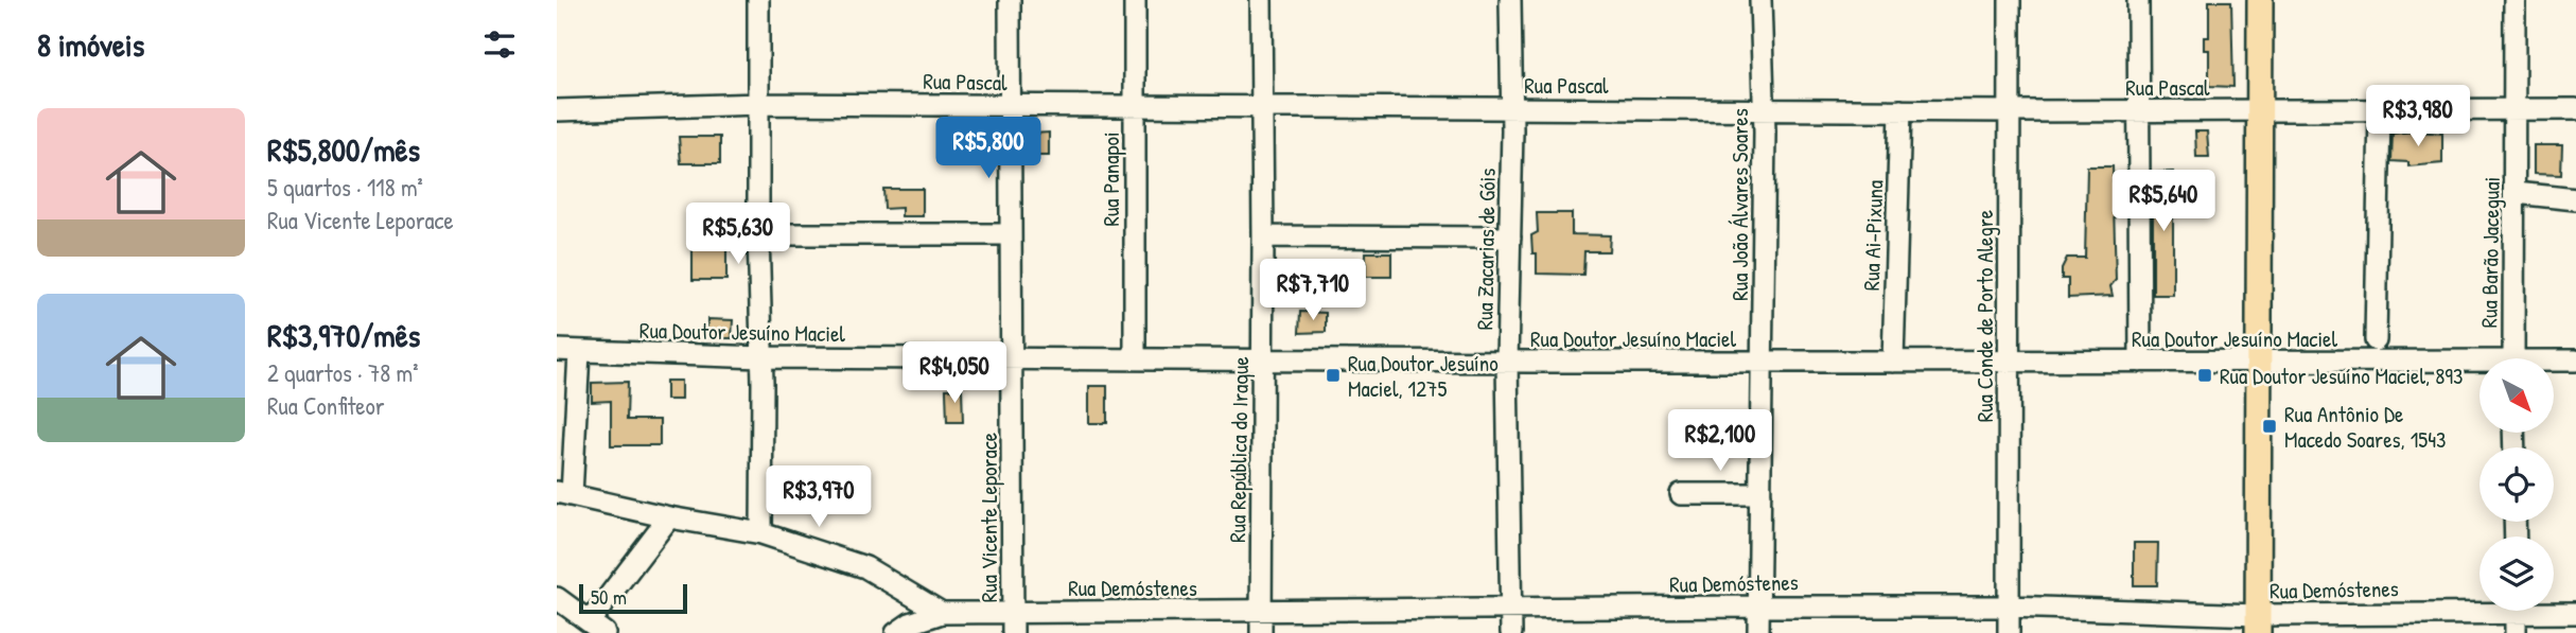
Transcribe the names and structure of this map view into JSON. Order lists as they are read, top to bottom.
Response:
{
  "streets": {
    "street": [
      "Rua Pascal",
      "Rua Panapoi",
      "Rua João Álvares Soares",
      "Rua Ai-Pixuna",
      "Rua Zacarias de Góis",
      "Rua Barão Jaceguai",
      "Rua Conde de Porto Alegre",
      "Rua Doutor Jesuíno Maciel",
      "Rua República do Iraque",
      "Rua Vicente Leporace",
      "Rua Demóstenes"
    ]
  },
  "crossings": [
    ["Rua Pascal", "Rua Panapoi"],
    ["Rua Pascal", "Rua João Álvares Soares"],
    ["Rua Pascal", "Rua Ai-Pixuna"],
    ["Rua Pascal", "Rua Zacarias de Góis"],
    ["Rua Pascal", "Rua Barão Jaceguai"],
    ["Rua Pascal", "Rua Conde de Porto Alegre"],
    ["Rua Pascal", "Rua República do Iraque"],
    ["Rua Pascal", "Rua Vicente Leporace"],
    ["Rua Panapoi", "Rua Doutor Jesuíno Maciel"],
    ["Rua João Álvares Soares", "Rua Doutor Jesuíno Maciel"],
    ["Rua João Álvares Soares", "Rua Demóstenes"],
    ["Rua Ai-Pixuna", "Rua Doutor Jesuíno Maciel"],
    ["Rua Zacarias de Góis", "Rua Doutor Jesuíno Maciel"],
    ["Rua Zacarias de Góis", "Rua Demóstenes"],
    ["Rua Conde de Porto Alegre", "Rua Doutor Jesuíno Maciel"],
    ["Rua Conde de Porto Alegre", "Rua Demóstenes"],
    ["Rua Doutor Jesuíno Maciel", "Rua República do Iraque"],
    ["Rua Doutor Jesuíno Maciel", "Rua Vicente Leporace"],
    ["Rua República do Iraque", "Rua Demóstenes"],
    ["Rua Vicente Leporace", "Rua Demóstenes"]
  ],
  "places": {
    "transit": ["Rua Doutor Jesuíno Maciel, 1275", "Rua Doutor Jesuíno Maciel, 893", "Rua Antônio De Macedo Soares, 1543"]
  },
  "scale_bar": "50 m",
  "north": "bottom right",
  "page": {
    "heading": "8 imóveis",
    "price": [
      "R$3,980",
      "R$5,800",
      "R$5,640",
      "R$5,630",
      "R$7,710",
      "R$4,050",
      "R$2,100",
      "R$3,970"
    ],
    "list": [
      {
        "name": "R$5,800/mês",
        "note": "5 quartos · 118 m² · Rua Vicente Leporace"
      },
      {
        "name": "R$3,970/mês",
        "note": "2 quartos · 78 m² · Rua Confiteor"
      }
    ],
    "scale": "50 m"
  }
}
